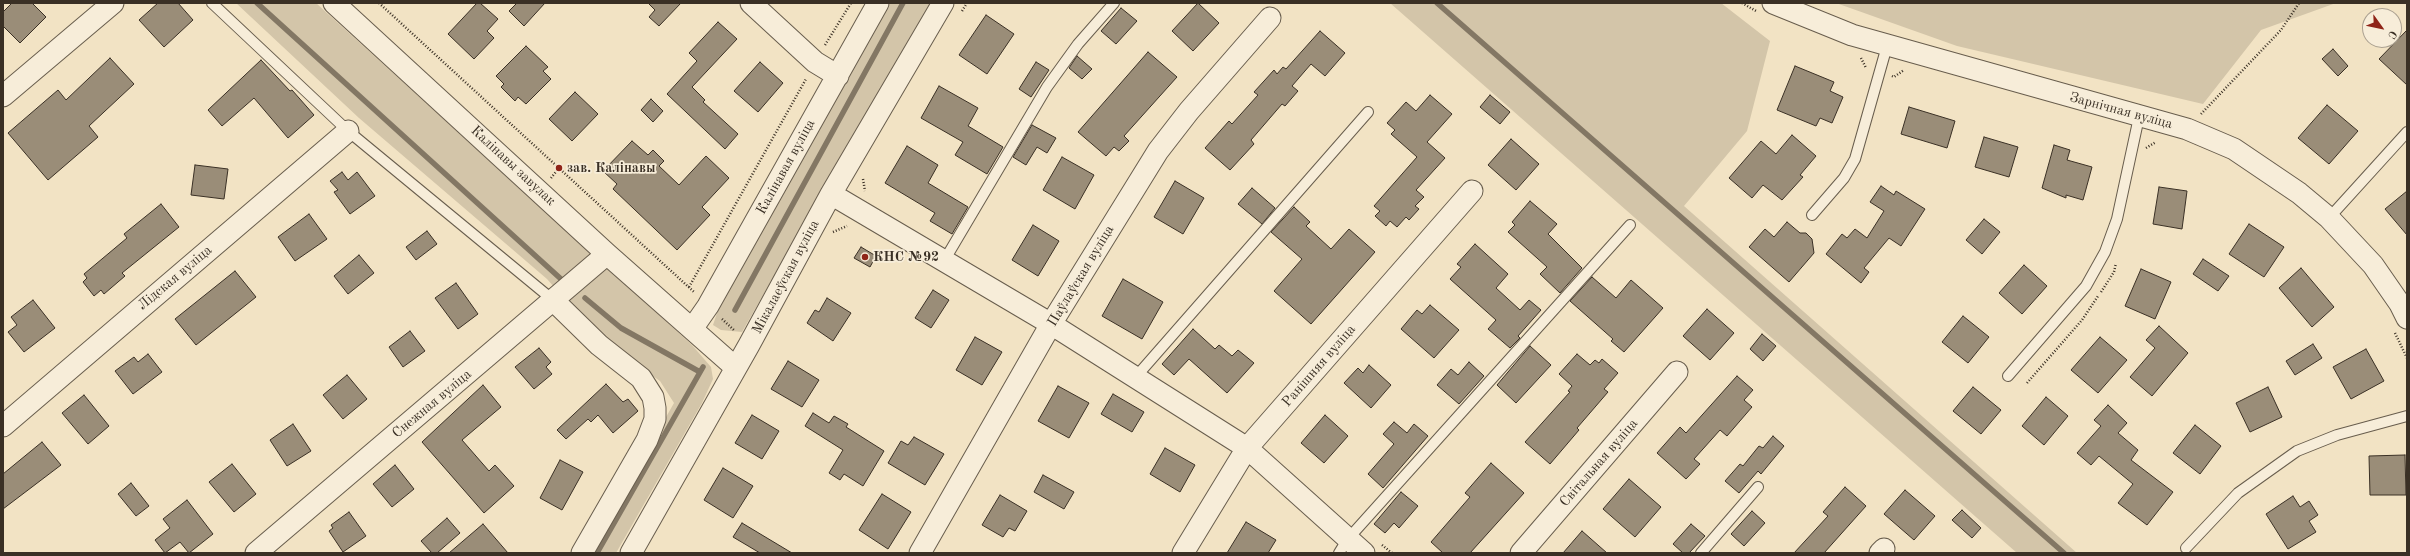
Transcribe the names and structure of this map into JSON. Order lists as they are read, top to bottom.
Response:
{
  "streets": {
    "street": [
      "Зарнічная вуліца",
      "Калінавы завулак",
      "Калінавая вуліца",
      "Паўлаўская вуліца",
      "Мікалаеўская вуліца",
      "Лідская вуліца",
      "Ранішняя вуліца",
      "Снежная вуліца",
      "Світальная вуліца"
    ]
  },
  "crossings": [
    ["Калінавы завулак", "Калінавая вуліца"],
    ["Калінавы завулак", "Мікалаеўская вуліца"],
    ["Калінавы завулак", "Снежная вуліца"]
  ],
  "places": ["зав. Калінавы", "КНС №92"],
  "north": "bottom right"
}
